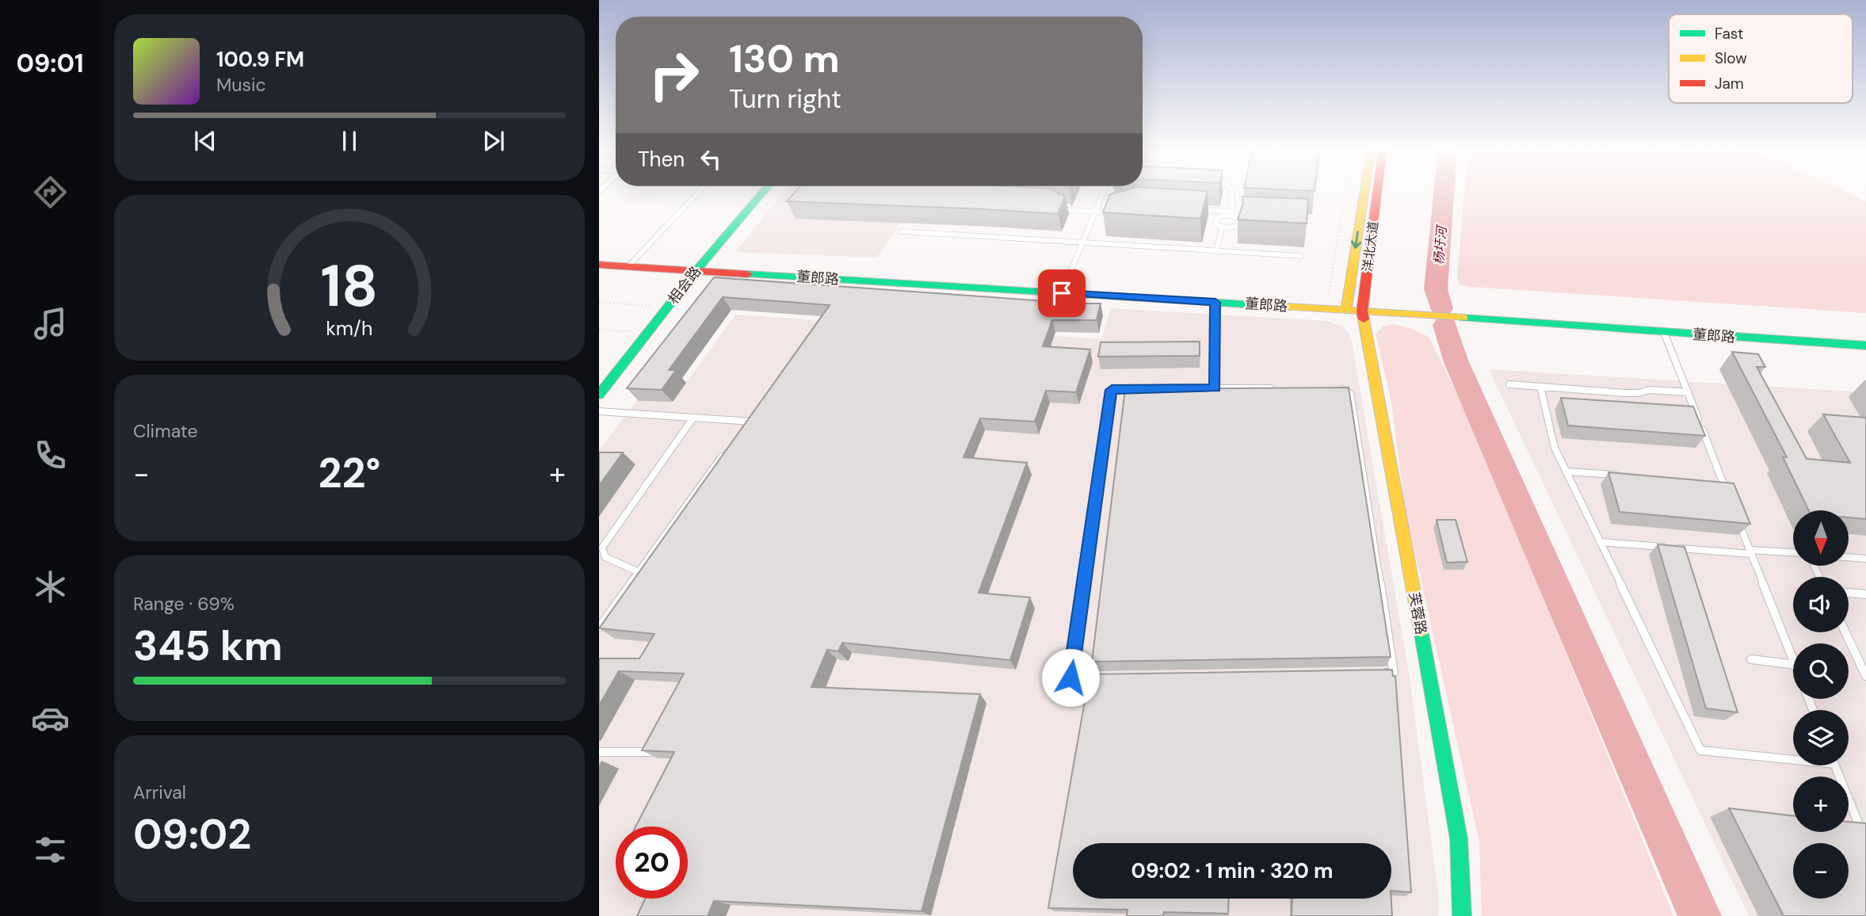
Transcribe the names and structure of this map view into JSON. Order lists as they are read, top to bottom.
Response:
{
  "streets": {
    "street": [
      "洋北大道",
      "董郎路",
      "相会路",
      "芙蓉路"
    ]
  },
  "crossings": [
    ["洋北大道", "董郎路"],
    ["洋北大道", "芙蓉路"],
    ["董郎路", "相会路"],
    ["董郎路", "芙蓉路"]
  ],
  "water": ["杨圩河"],
  "legend": ["Fast", "Slow", "Jam"],
  "north": "bottom",
  "page": {
    "tabs": "09:01",
    "turn": ["130 m", "Turn right"],
    "song": ["100.9 FM", "Music"],
    "then": "Then",
    "tile": [
      "Climate",
      ["Range · 69%", "345 km"],
      ["Arrival", "09:02"]
    ],
    "heat": ["−", "22°", "+"],
    "map_buttons": ["+", "−"],
    "limit": "20",
    "trip": "09:02 · 1 min · 320 m",
    "gauge": ["18", "km/h"]
  }
}
